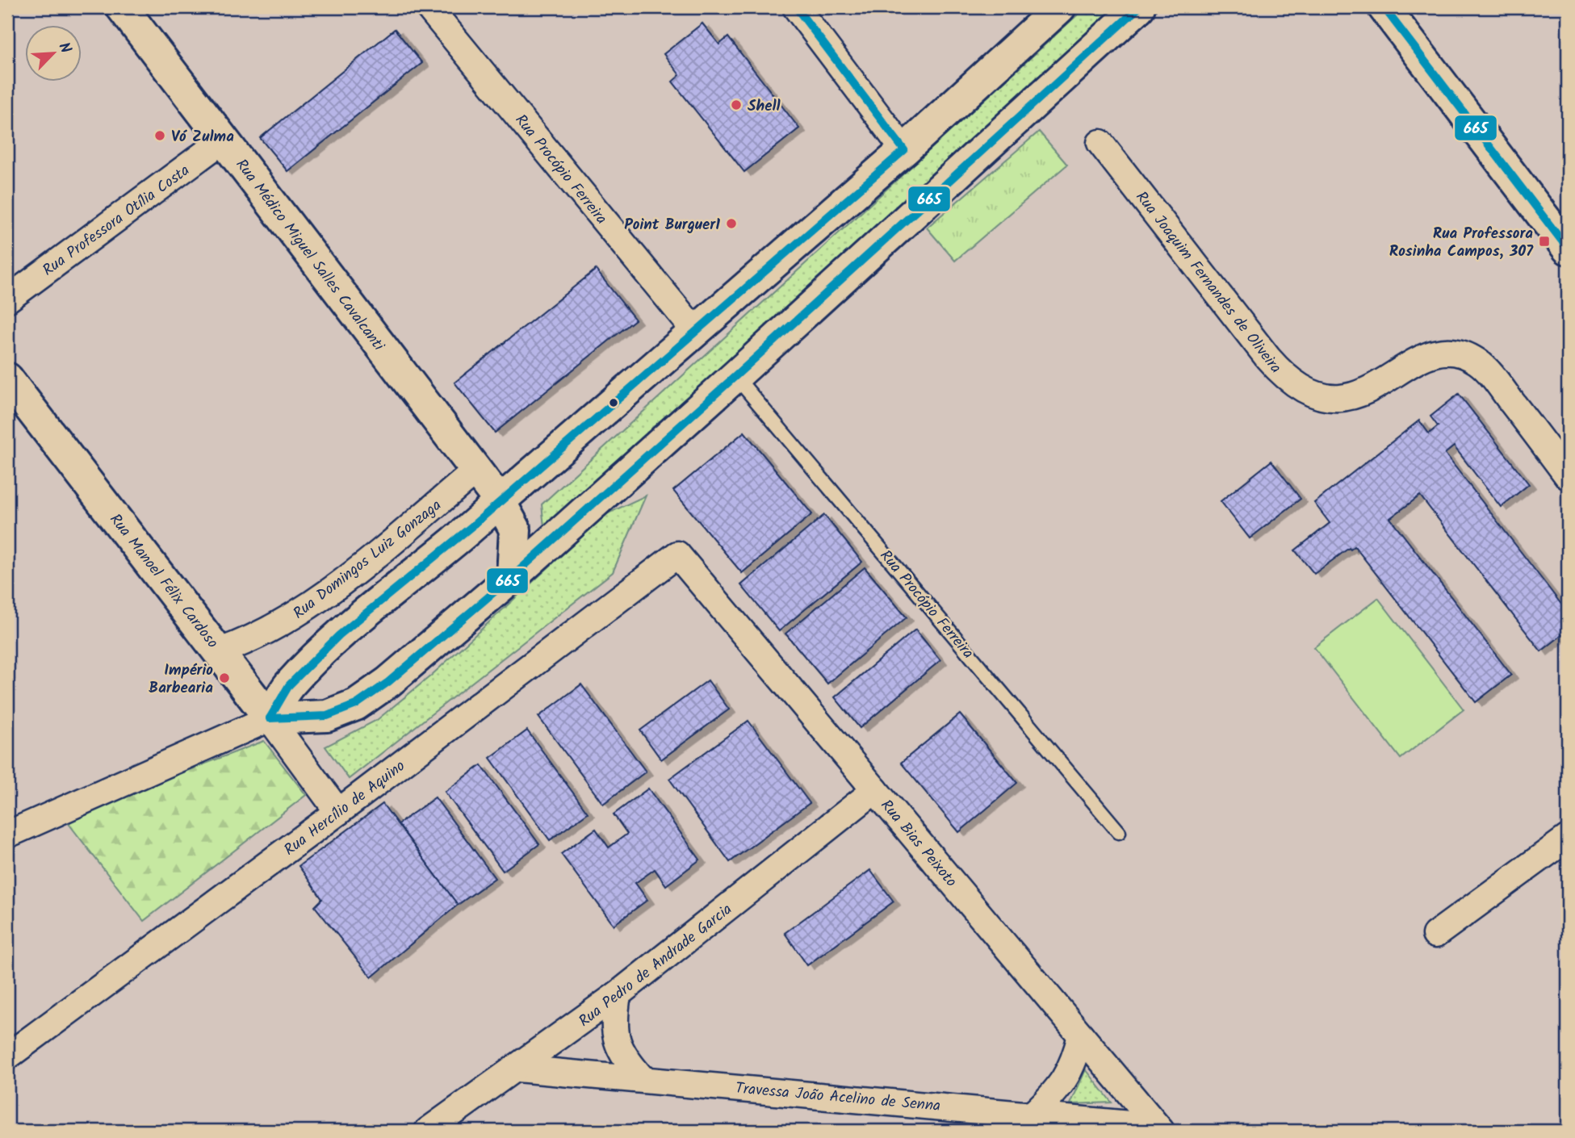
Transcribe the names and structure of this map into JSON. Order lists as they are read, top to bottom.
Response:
{
  "streets": {
    "main road": ["Rua Médico Miguel Salles Cavalcanti", "Rua Manoel Félix Cardoso"],
    "street": [
      "Rua Procópio Ferreira",
      "Rua Professora Otília Costa",
      "Rua Joaquim Fernandes de Oliveira",
      "Rua Domingos Luiz Gonzaga",
      "Rua Hercílio de Aquino",
      "Rua Bias Peixoto",
      "Rua Pedro de Andrade Garcia",
      "Travessa João Acelino de Senna"
    ]
  },
  "crossings": [
    ["Rua Professora Otília Costa", "Rua Médico Miguel Salles Cavalcanti"],
    ["Rua Médico Miguel Salles Cavalcanti", "Rua Domingos Luiz Gonzaga"],
    ["Rua Domingos Luiz Gonzaga", "Rua Manoel Félix Cardoso"],
    ["Rua Manoel Félix Cardoso", "Rua Hercílio de Aquino"],
    ["Rua Hercílio de Aquino", "Rua Bias Peixoto"],
    ["Rua Bias Peixoto", "Rua Pedro de Andrade Garcia"],
    ["Rua Bias Peixoto", "Travessa João Acelino de Senna"],
    ["Rua Pedro de Andrade Garcia", "Travessa João Acelino de Senna"]
  ],
  "places": {
    "other": [
      "Shell",
      "Vó Zulma",
      "Point Burguer1",
      "Império Barbearia"
    ],
    "transit": ["Rua Professora Rosinha Campos, 307"]
  },
  "lines": ["transit line 665"],
  "north": "top right"
}
